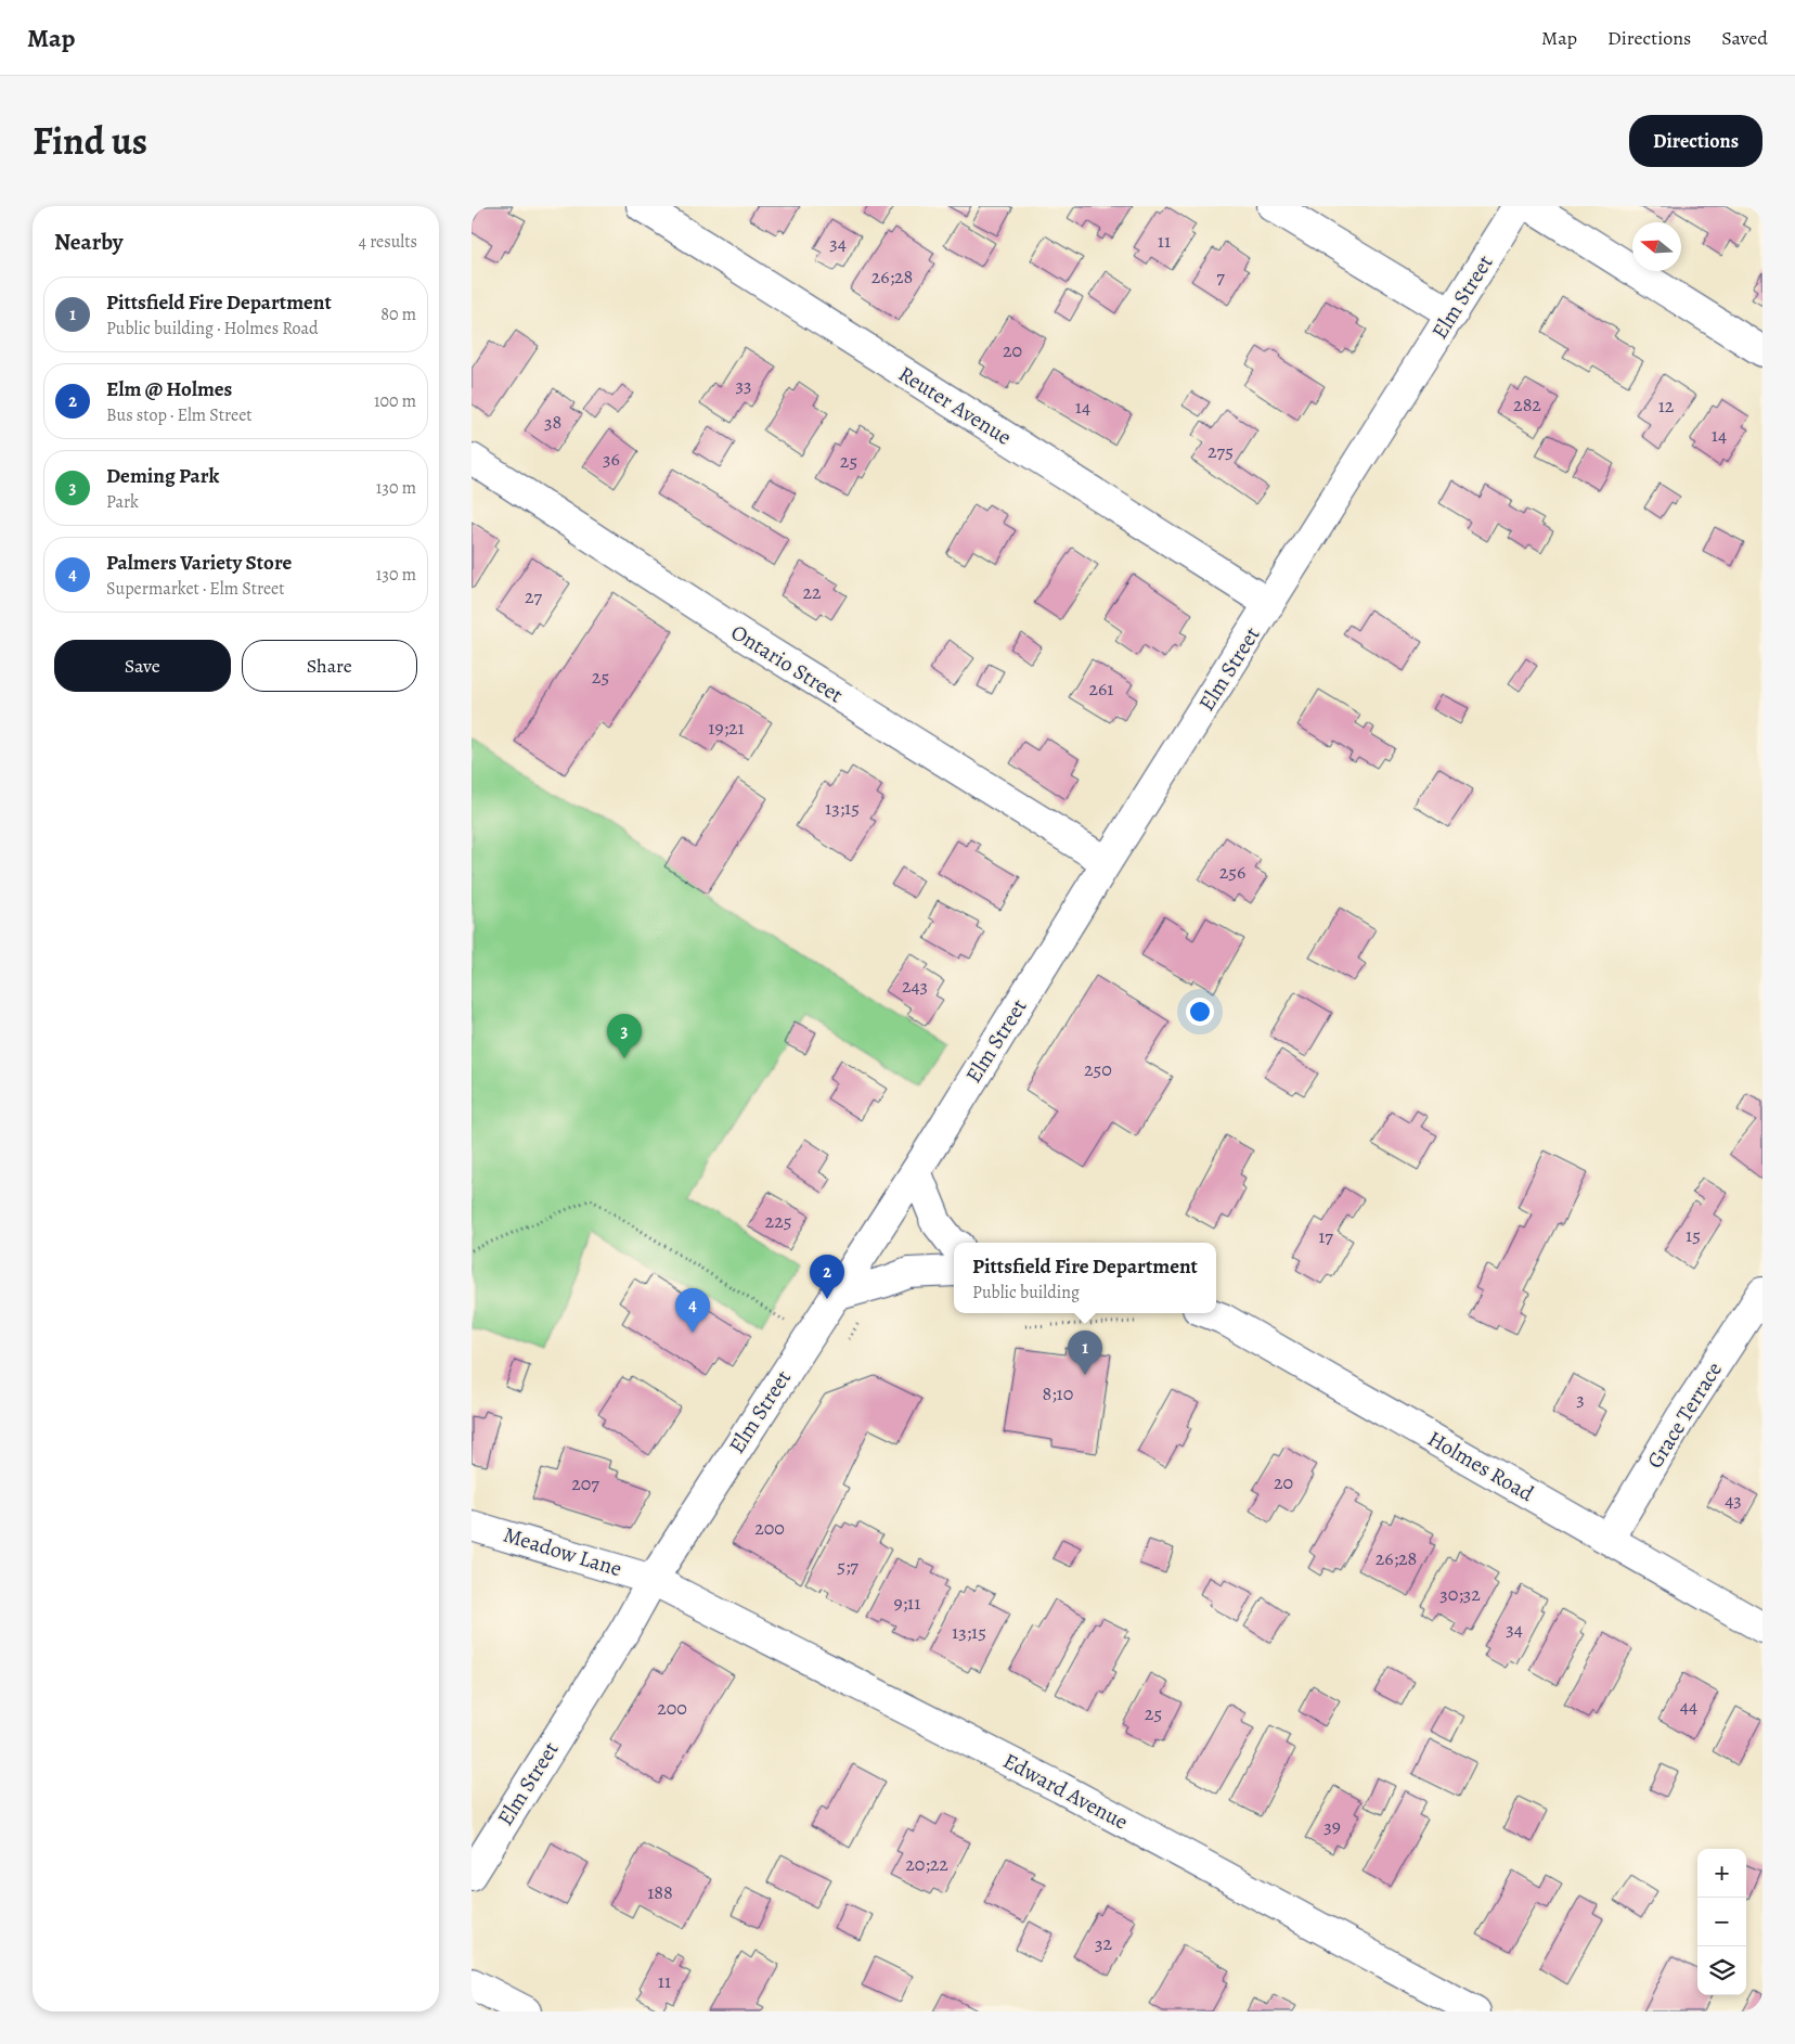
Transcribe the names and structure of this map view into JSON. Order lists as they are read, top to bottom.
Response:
{
  "streets": {
    "street": [
      "Elm Street",
      "Reuter Avenue",
      "Ontario Street",
      "Grace Terrace",
      "Holmes Road",
      "Meadow Lane",
      "Edward Avenue"
    ]
  },
  "crossings": [
    ["Elm Street", "Reuter Avenue"],
    ["Elm Street", "Ontario Street"],
    ["Elm Street", "Meadow Lane"],
    ["Elm Street", "Edward Avenue"],
    ["Grace Terrace", "Holmes Road"],
    ["Meadow Lane", "Edward Avenue"]
  ],
  "house_numbers": [
    "11",
    "34",
    "26;28",
    "7",
    "20",
    "33",
    "282",
    "12",
    "14",
    "38",
    "14",
    "275",
    "36",
    "25",
    "22",
    "27",
    "25",
    "261",
    "19;21",
    "13;15",
    "256",
    "243",
    "250",
    "225",
    "15",
    "17",
    "8;10",
    "3",
    "20",
    "207",
    "43",
    "200",
    "26;28",
    "5;7",
    "30;32",
    "9;11",
    "34",
    "13;15",
    "44",
    "200",
    "25",
    "39",
    "20;22",
    "188",
    "32",
    "11"
  ],
  "north": "left",
  "page": {
    "header": "Map",
    "nav": ["Map", "Directions", "Saved"],
    "title": "Find us",
    "buttons": [
      "Directions",
      ["Save", "Share"]
    ],
    "heading": ["Nearby", "4 results"],
    "list": [
      {
        "mark": "1",
        "name": "Pittsfield Fire Department",
        "note": "Public building · Holmes Road",
        "value": "80 m"
      },
      {
        "mark": "2",
        "name": "Elm @ Holmes",
        "note": "Bus stop · Elm Street",
        "value": "100 m"
      },
      {
        "mark": "3",
        "name": "Deming Park",
        "note": "Park",
        "value": "130 m"
      },
      {
        "mark": "4",
        "name": "Palmers Variety Store",
        "note": "Supermarket · Elm Street",
        "value": "130 m"
      }
    ],
    "pins": [
      "3",
      "2",
      "4",
      "1"
    ],
    "popup": ["Pittsfield Fire Department", "Public building"],
    "map_buttons": ["+", "−"]
  }
}
